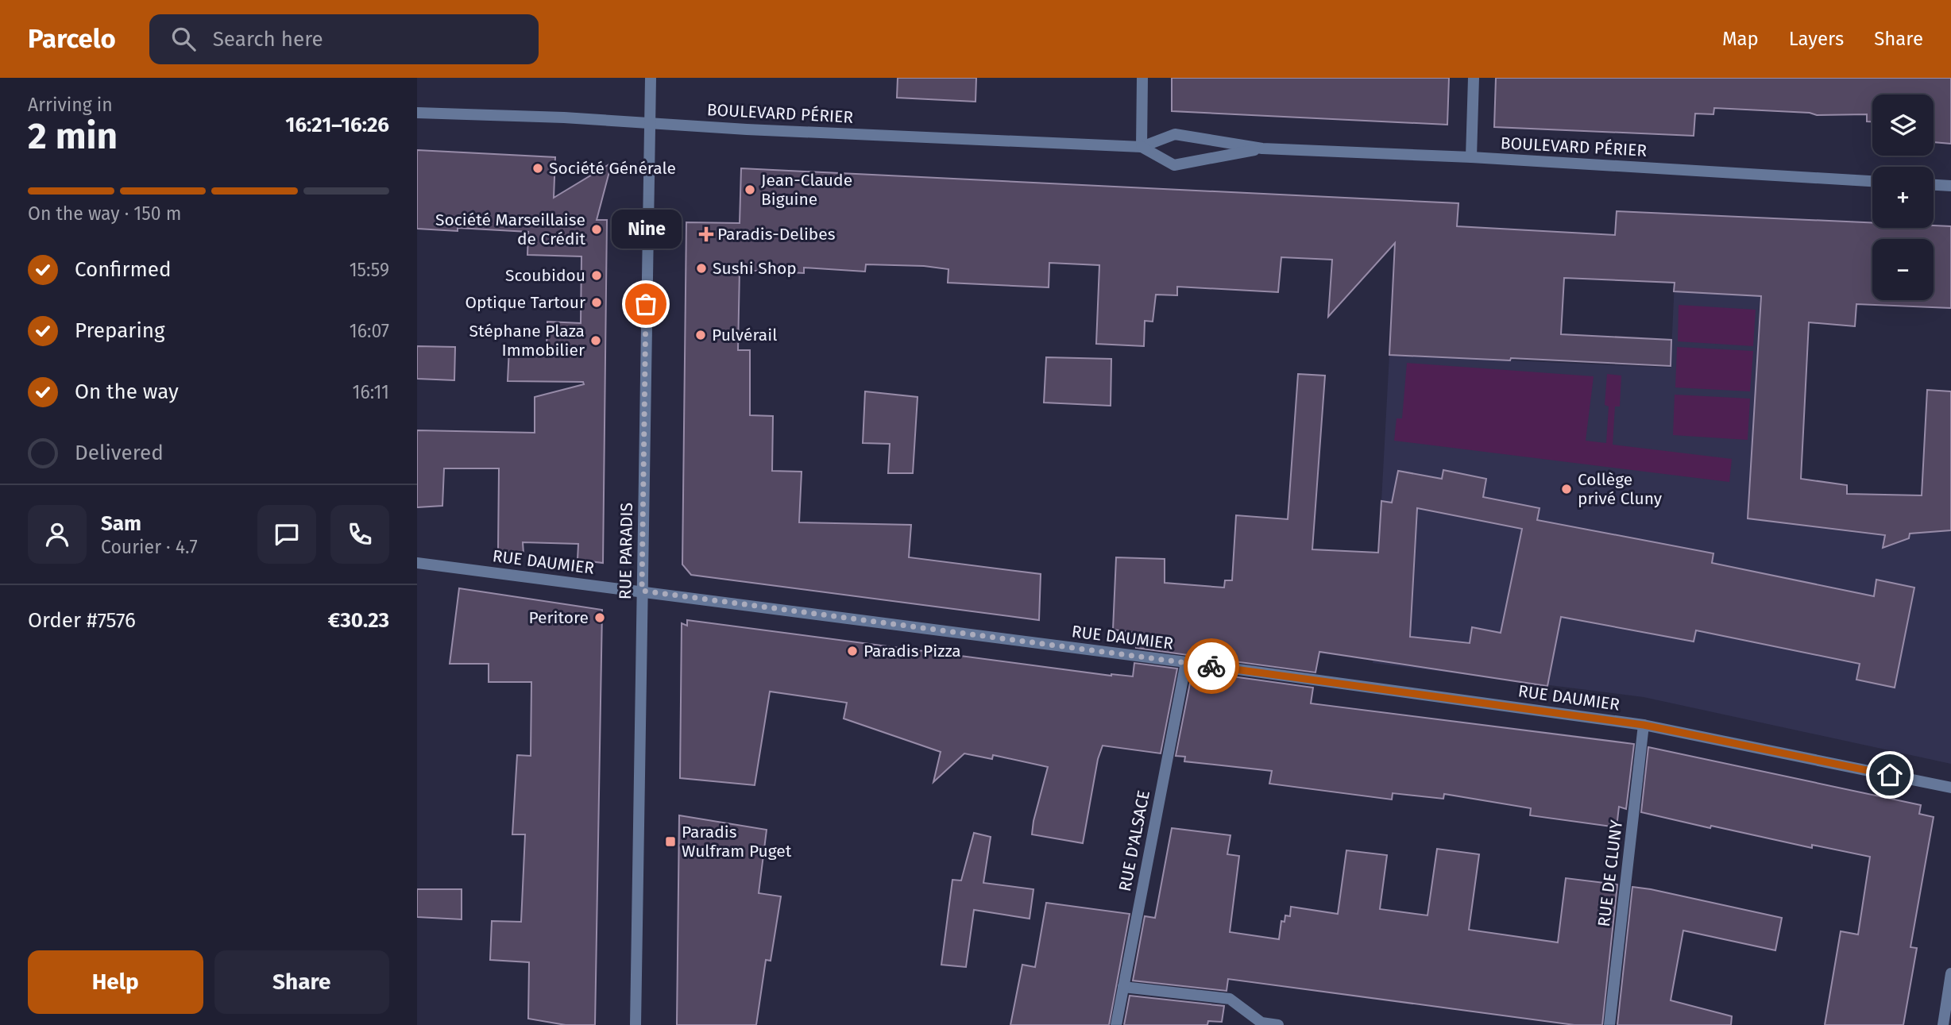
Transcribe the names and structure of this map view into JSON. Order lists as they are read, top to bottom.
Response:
{
  "streets": {
    "street": [
      "BOULEVARD PÉRIER",
      "RUE PARADIS",
      "RUE DAUMIER",
      "RUE D'ALSACE",
      "RUE DE CLUNY"
    ]
  },
  "crossings": [
    ["BOULEVARD PÉRIER", "RUE PARADIS"],
    ["RUE PARADIS", "RUE DAUMIER"],
    ["RUE DAUMIER", "RUE D'ALSACE"],
    ["RUE DAUMIER", "RUE DE CLUNY"]
  ],
  "places": {
    "other": [
      "Société Générale",
      "Jean-Claude Biguine",
      "Société Marseillaise de Crédit",
      "Sushi Shop",
      "Scoubidou",
      "Optique Tartour",
      "Nine",
      "Pulvérail",
      "Stéphane Plaza Immobilier",
      "Collège privé Cluny",
      "Peritore",
      "Paradis Pizza"
    ],
    "health": ["Paradis-Delibes"],
    "transit": ["Paradis Wulfram Puget"]
  },
  "page": {
    "header": "Parcelo",
    "search": "Search here",
    "nav": ["Map", "Layers", "Share"],
    "heading": ["2 min", "Arriving in", "16:21–16:26"],
    "panel": [
      "Sam",
      "Courier · 4.7",
      "Order #7576",
      "€30.23"
    ],
    "map_buttons": ["+", "−"],
    "bar": "On the way · 150 m",
    "bubble": "Nine",
    "list": [
      ["Confirmed", "15:59"],
      ["Preparing", "16:07"],
      ["On the way", "16:11"],
      "Delivered"
    ],
    "buttons": ["Help", "Share"]
  }
}
